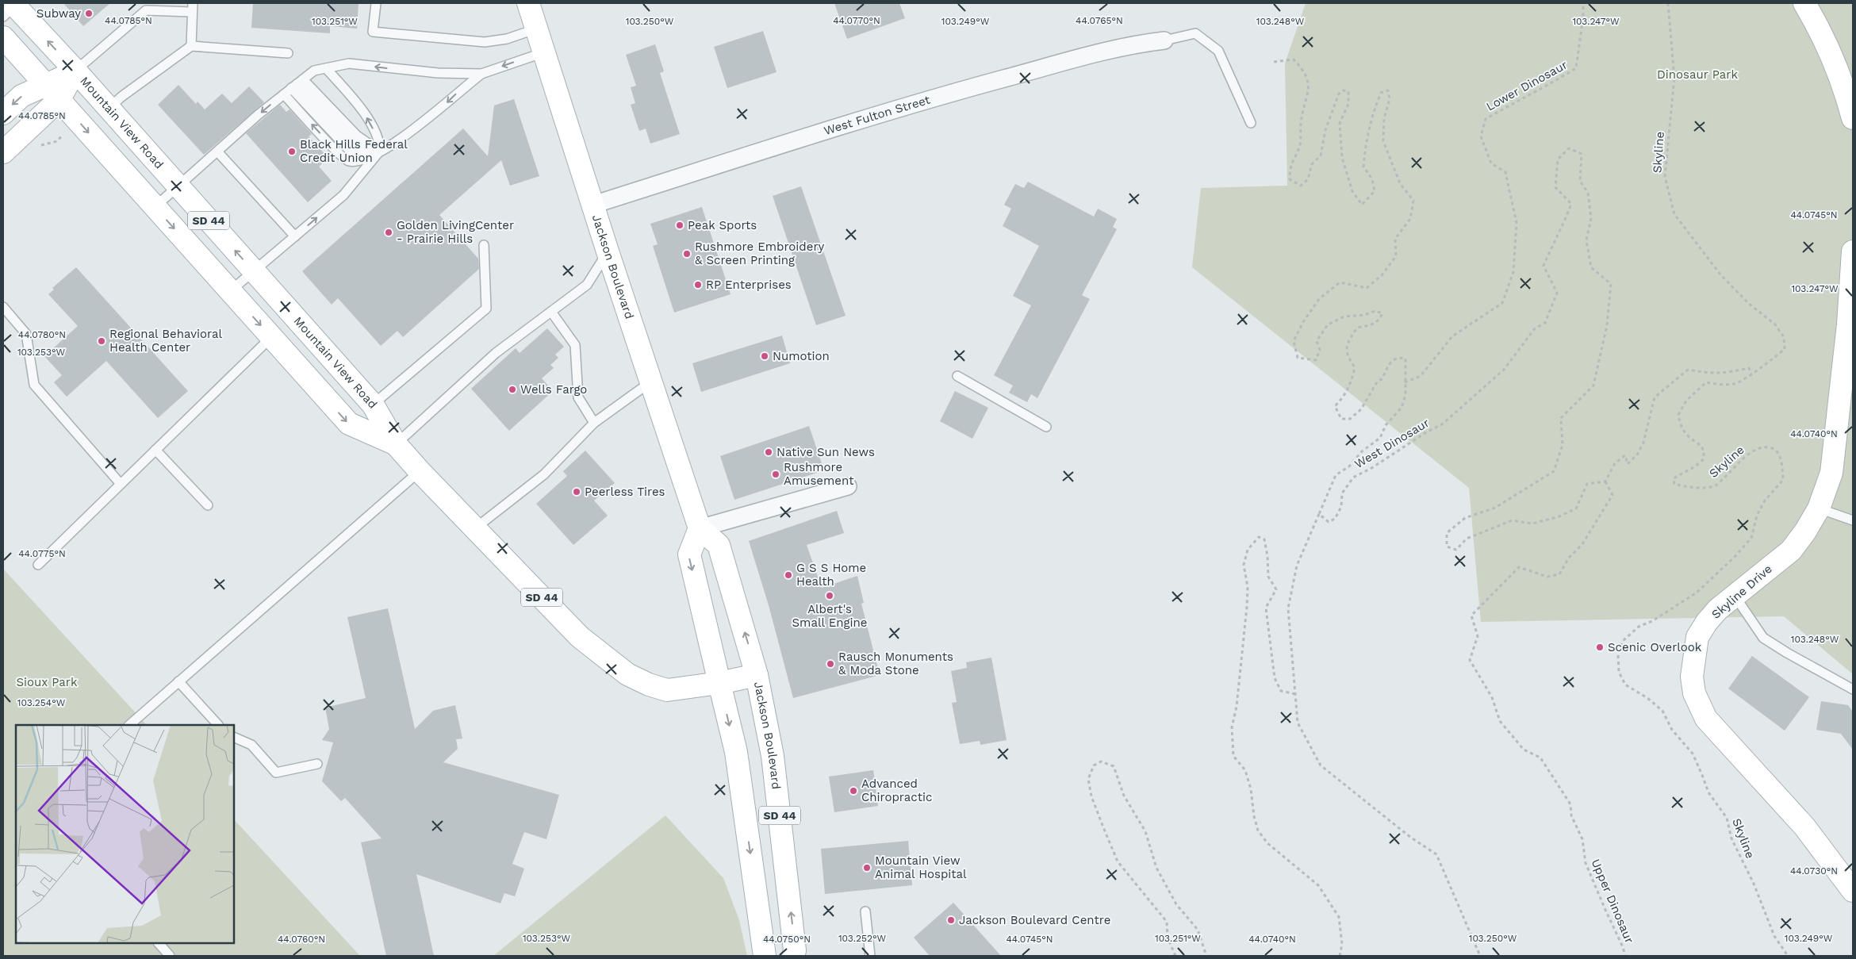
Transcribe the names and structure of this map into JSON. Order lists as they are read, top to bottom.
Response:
{
  "streets": {
    "main road": [
      "Mountain View Road",
      "SD 44",
      "Jackson Boulevard",
      "Skyline Drive"
    ],
    "street": ["West Fulton Street"],
    "path": [
      "Lower Dinosaur",
      "Skyline",
      "West Dinosaur",
      "Upper Dinosaur"
    ]
  },
  "crossings": [
    ["Lower Dinosaur", "West Dinosaur"],
    ["West Fulton Street", "Jackson Boulevard"],
    ["Mountain View Road", "SD 44"],
    ["Mountain View Road", "Jackson Boulevard"],
    ["West Dinosaur", "Upper Dinosaur"]
  ],
  "parks": ["Dinosaur Park", "Sioux Park"],
  "places": [
    "Subway",
    "Black Hills Federal Credit Union",
    "Peak Sports",
    "Golden LivingCenter - Prairie Hills",
    "Rushmore Embroidery & Screen Printing",
    "RP Enterprises",
    "Regional Behavioral Health Center",
    "Numotion",
    "Wells Fargo",
    "Native Sun News",
    "Rushmore Amusement",
    "Peerless Tires",
    "G S S Home Health",
    "Albert's Small Engine",
    "Scenic Overlook",
    "Rausch Monuments & Moda Stone",
    "Advanced Chiropractic",
    "Mountain View Animal Hospital",
    "Jackson Boulevard Centre"
  ],
  "coordinates": [
    "44.0770°N",
    "44.0765°N",
    "44.0785°N",
    "103.249°W",
    "103.247°W",
    "103.251°W",
    "103.250°W",
    "103.248°W",
    "44.0745°N",
    "44.0780°N",
    "103.253°W",
    "44.0740°N",
    "44.0775°N",
    "103.254°W",
    "44.0730°N",
    "103.252°W",
    "44.0760°N",
    "44.0750°N"
  ]
}
